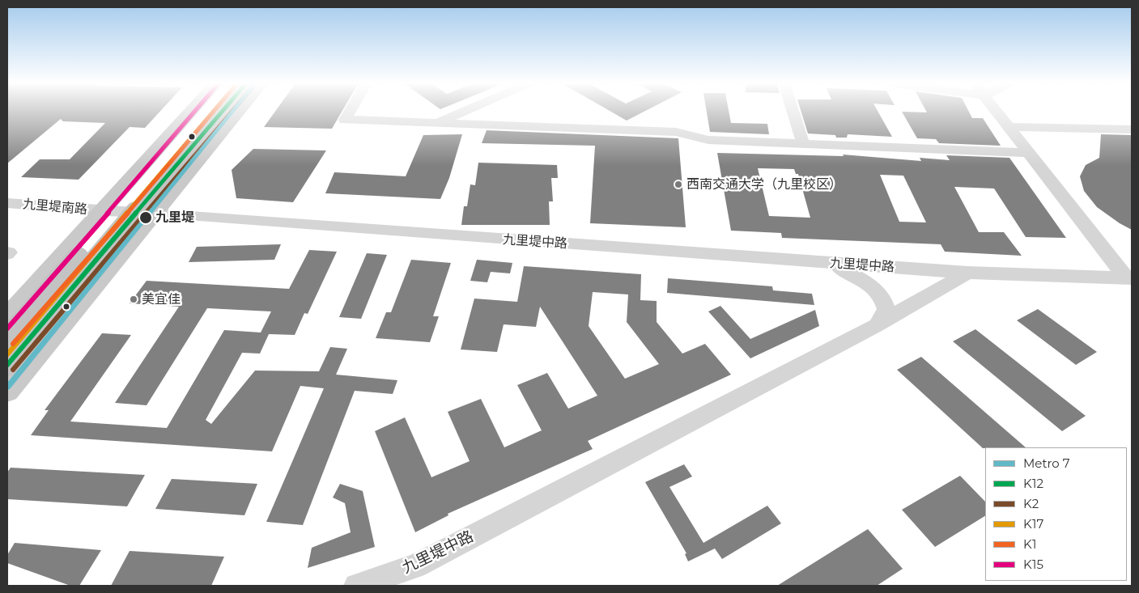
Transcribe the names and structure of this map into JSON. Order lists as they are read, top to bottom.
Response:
{
  "streets": {
    "street": ["九里堤南路", "九里堤中路"]
  },
  "crossings": [
    ["九里堤南路", "九里堤中路"]
  ],
  "places": ["西南交通大学（九里校区）", "九里堤", "美宜佳"],
  "lines": [
    "metro line 7",
    "transit line K12",
    "transit line K2",
    "transit line K17",
    "transit line K1",
    "transit line K15"
  ],
  "legend": [
    "Metro 7",
    "K12",
    "K2",
    "K17",
    "K1",
    "K15"
  ]
}
